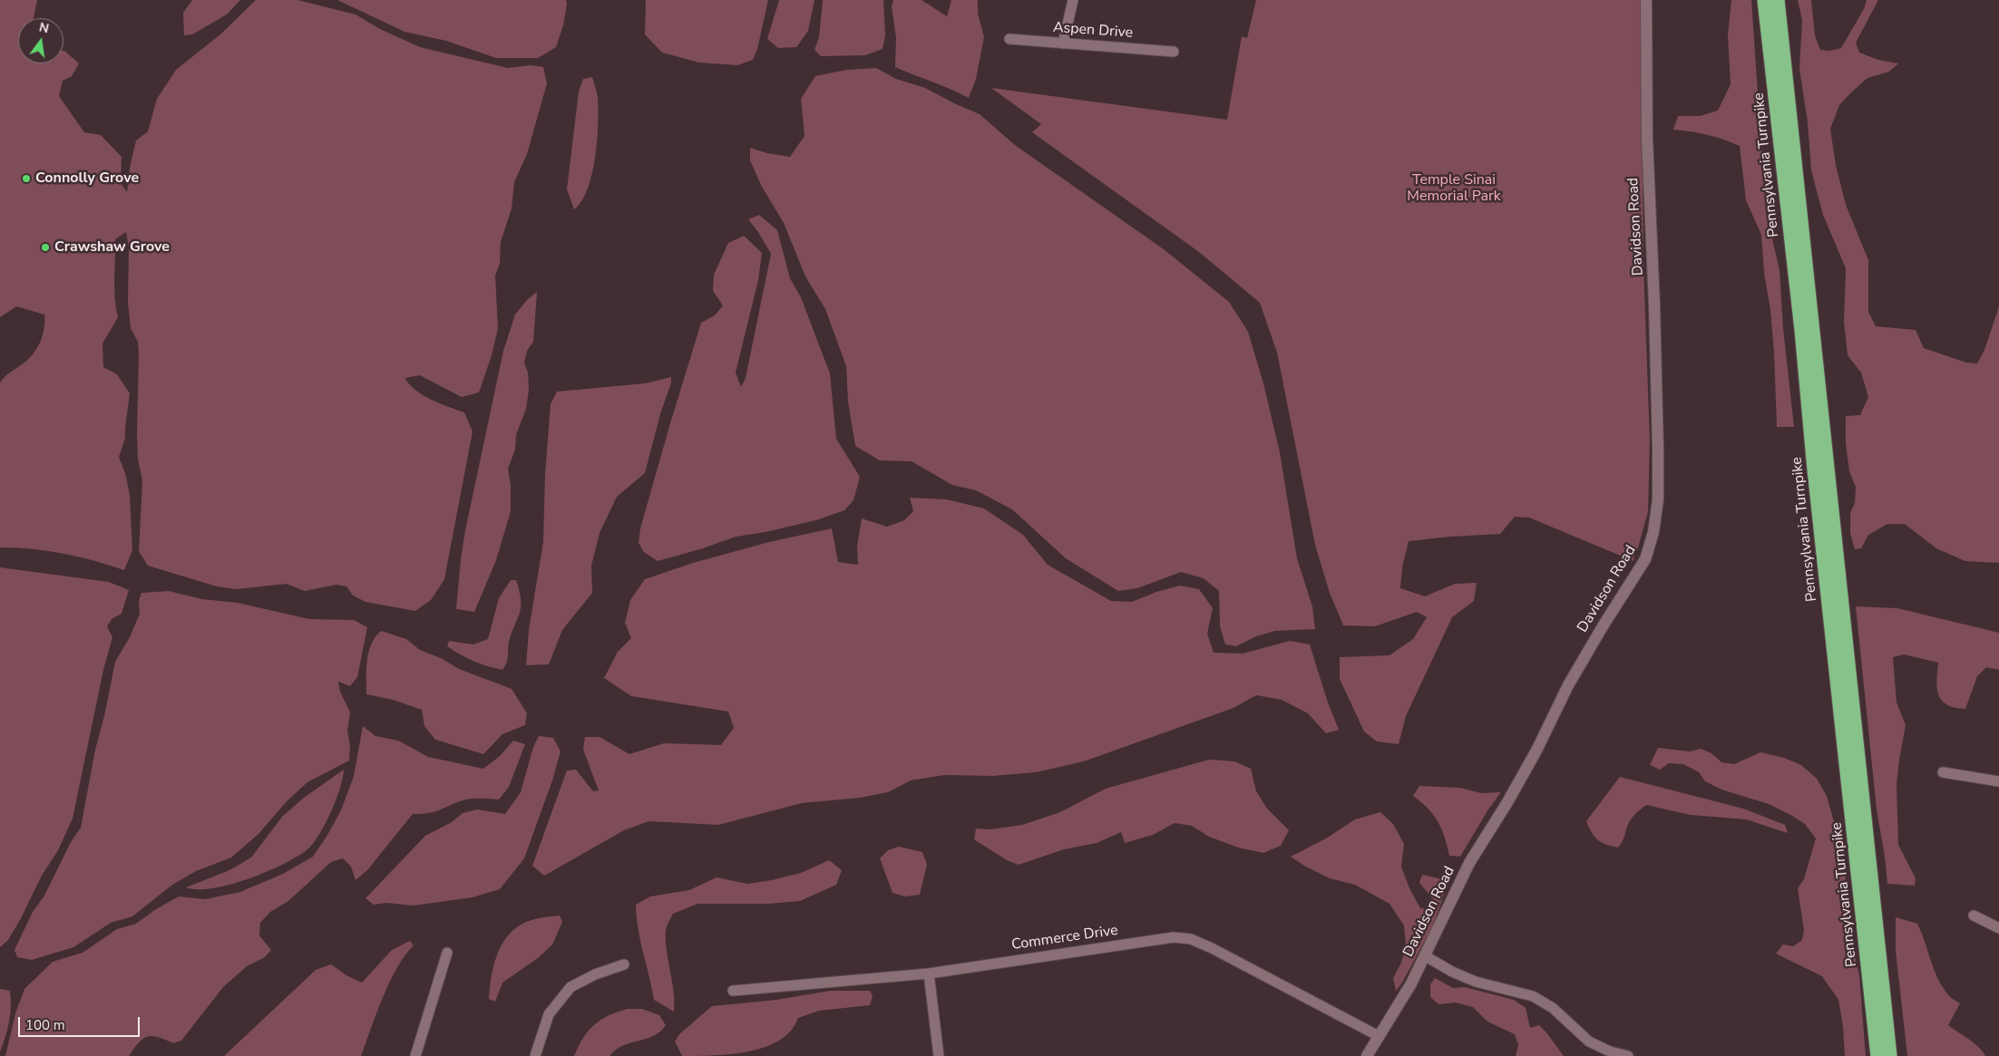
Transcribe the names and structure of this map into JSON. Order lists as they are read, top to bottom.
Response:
{
  "streets": {
    "highway": ["Pennsylvania Turnpike"],
    "street": ["Aspen Drive", "Davidson Road", "Commerce Drive"]
  },
  "crossings": [
    ["Davidson Road", "Commerce Drive"]
  ],
  "parks": ["Temple Sinai Memorial Park"],
  "places": ["Connolly Grove", "Crawshaw Grove"],
  "scale_bar": "100 m",
  "north": "top"
}
